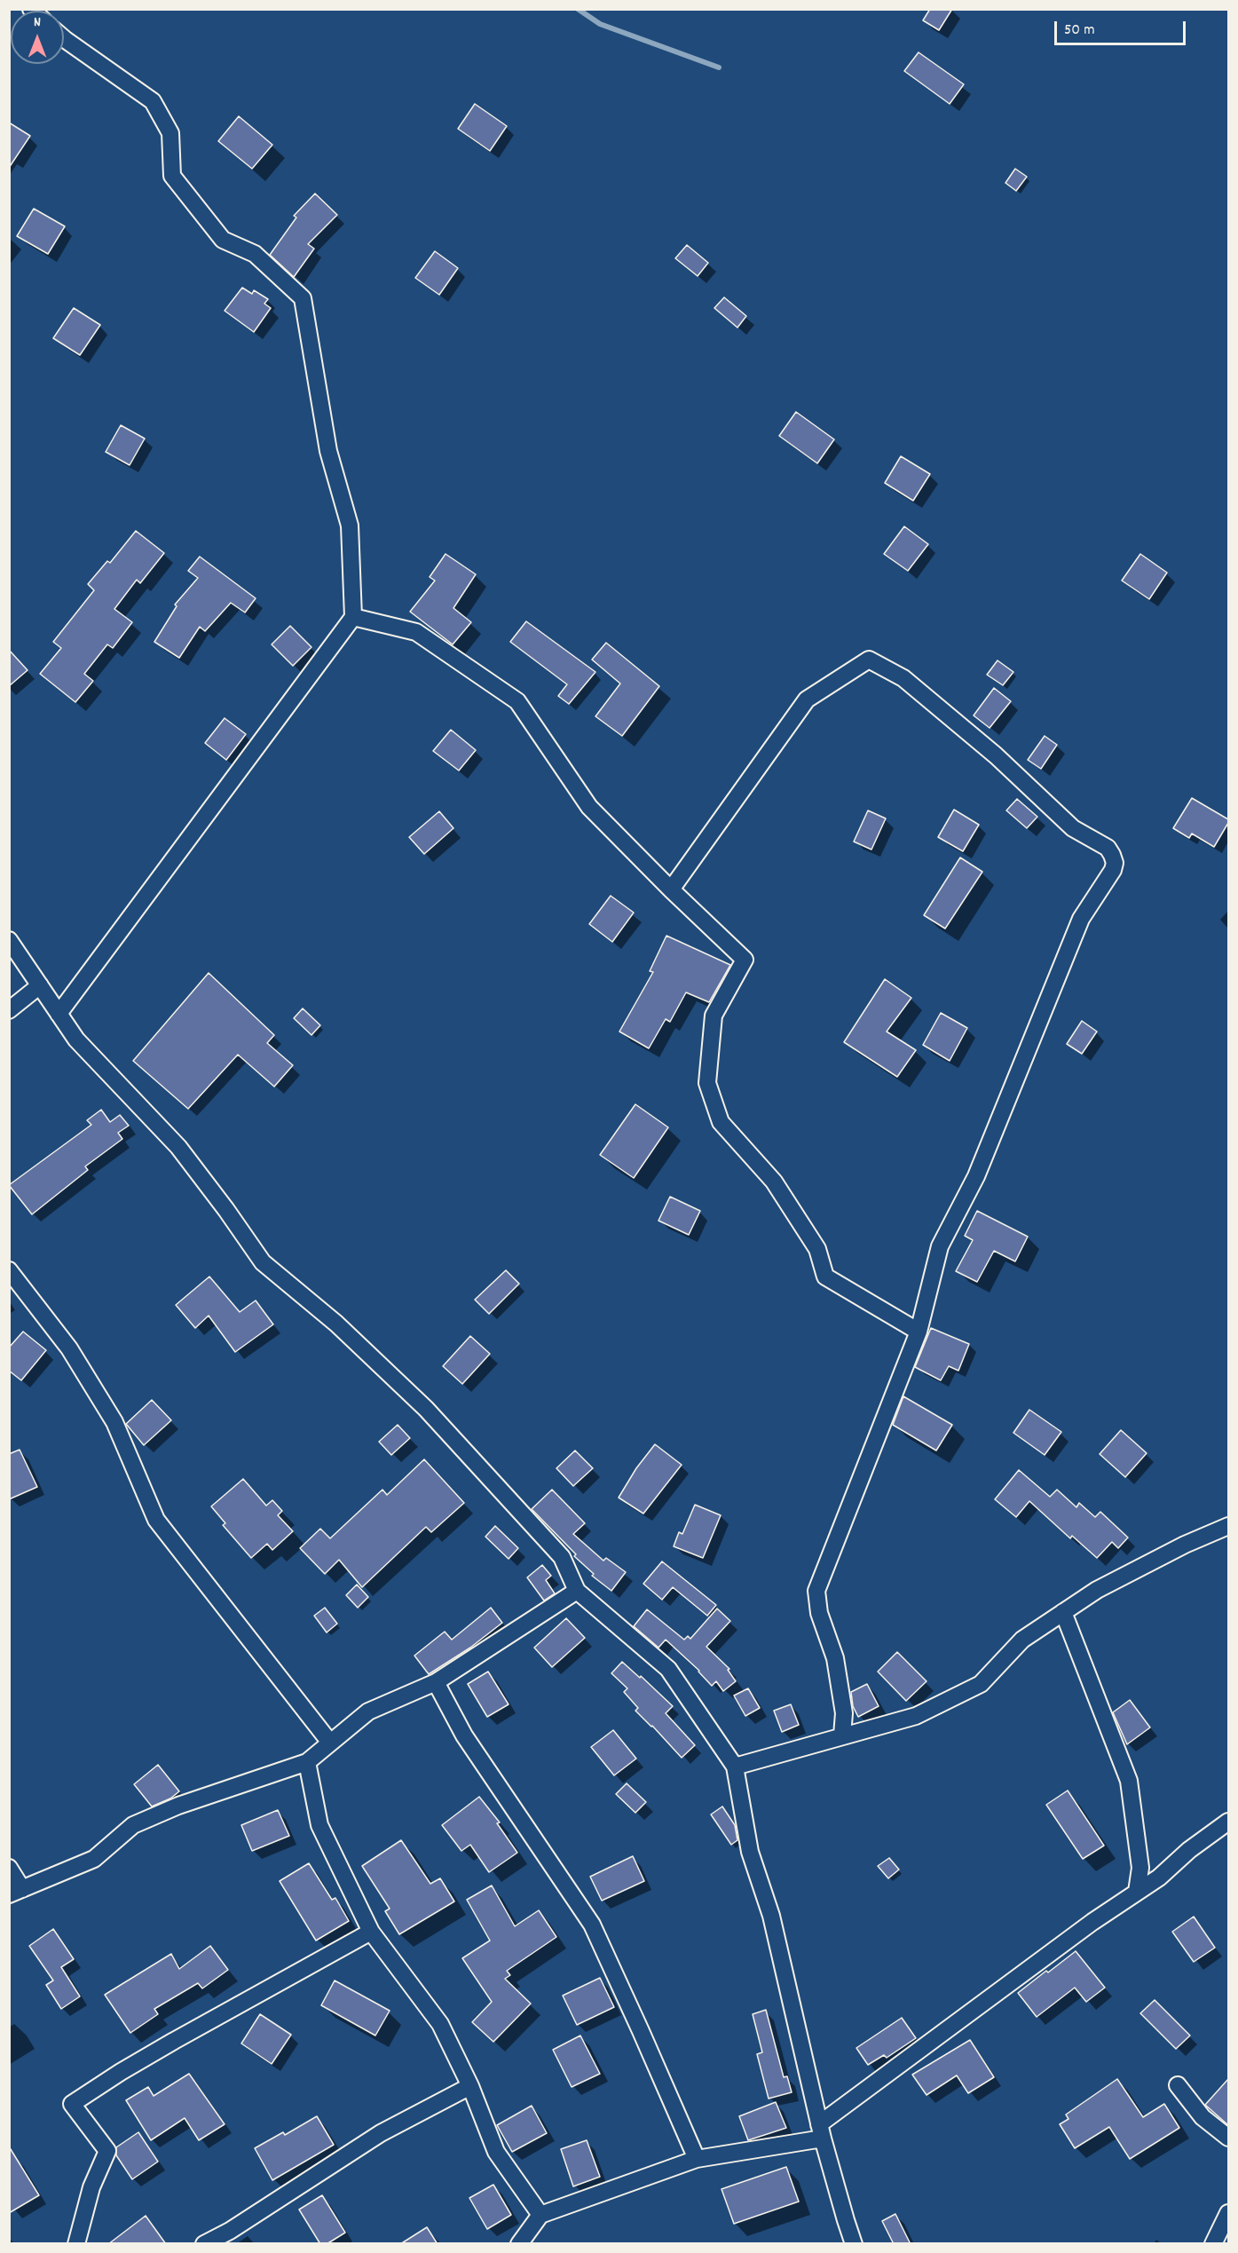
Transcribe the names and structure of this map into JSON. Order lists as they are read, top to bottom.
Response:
{
  "scale_bar": "50 m",
  "north": "top"
}
